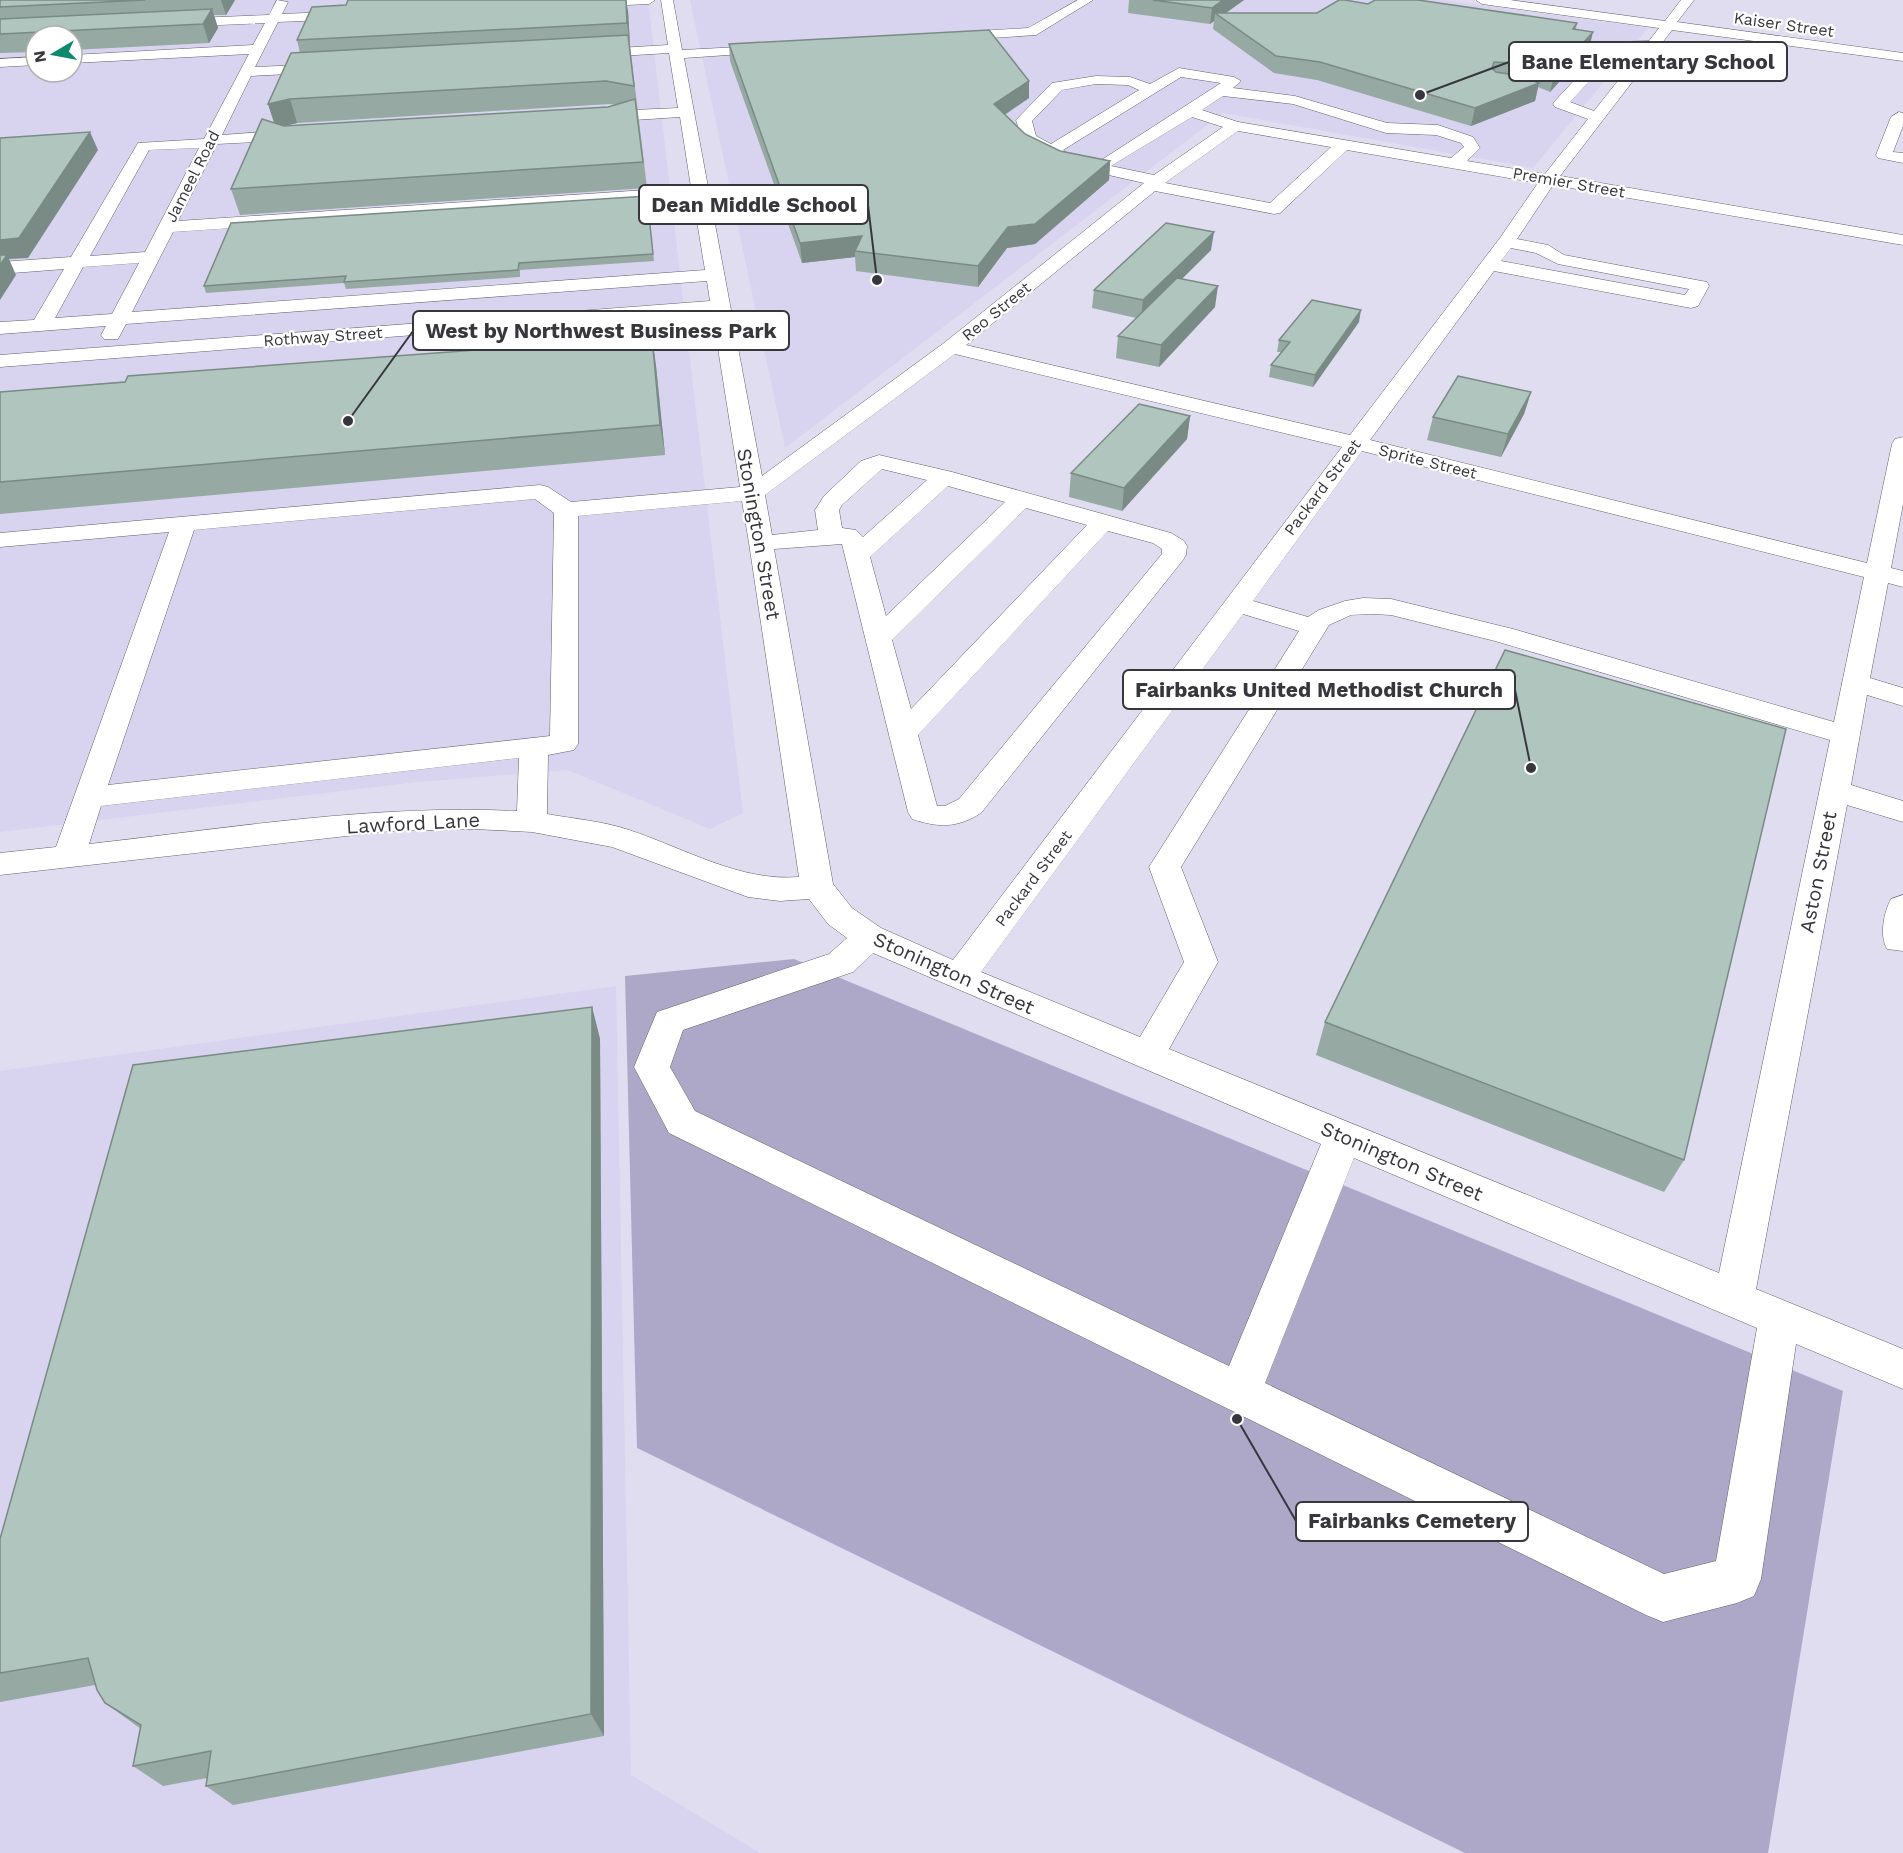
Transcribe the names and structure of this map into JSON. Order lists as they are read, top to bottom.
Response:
{
  "streets": {
    "street": [
      "Kaiser Street",
      "Jameel Road",
      "Premier Street",
      "Reo Street",
      "Rothway Street",
      "Sprite Street",
      "Packard Street",
      "Stonington Street",
      "Lawford Lane",
      "Aston Street"
    ]
  },
  "crossings": [
    ["Kaiser Street", "Packard Street"],
    ["Jameel Road", "Rothway Street"],
    ["Premier Street", "Reo Street"],
    ["Premier Street", "Packard Street"],
    ["Reo Street", "Sprite Street"],
    ["Reo Street", "Stonington Street"],
    ["Rothway Street", "Stonington Street"],
    ["Sprite Street", "Packard Street"],
    ["Sprite Street", "Aston Street"],
    ["Packard Street", "Stonington Street"],
    ["Stonington Street", "Lawford Lane"],
    ["Stonington Street", "Aston Street"]
  ],
  "places": [
    "Bane Elementary School",
    "Dean Middle School",
    "West by Northwest Business Park",
    "Fairbanks United Methodist Church",
    "Fairbanks Cemetery"
  ],
  "north": "left"
}
